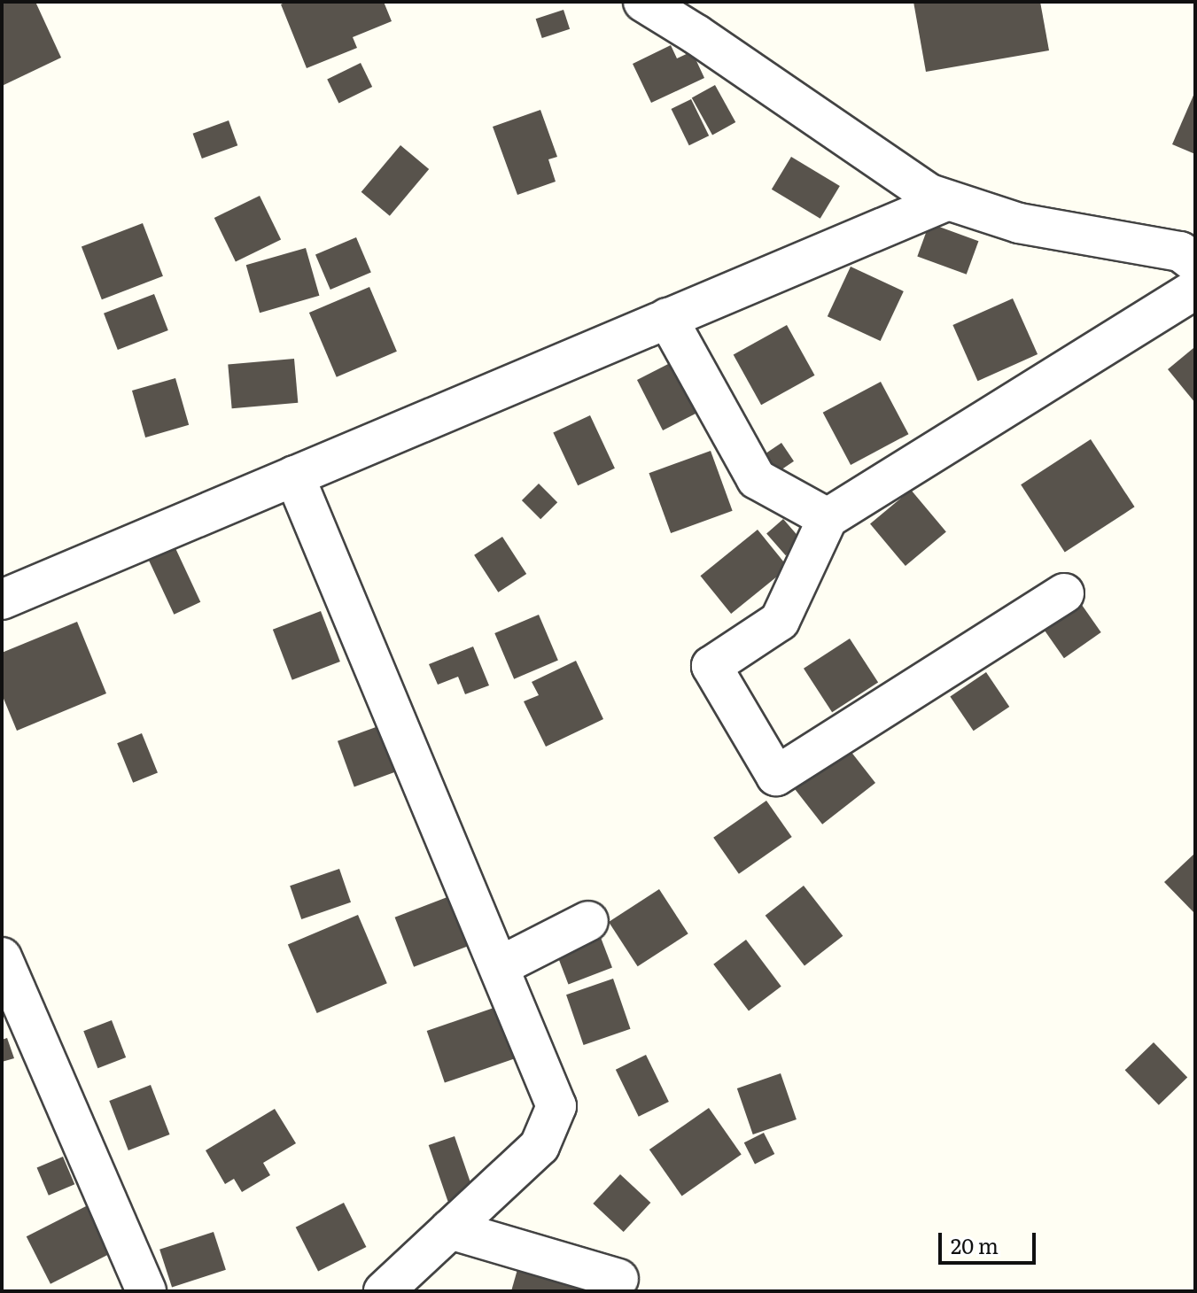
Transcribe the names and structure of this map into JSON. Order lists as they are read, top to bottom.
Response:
{
  "scale_bar": "20 m"
}
